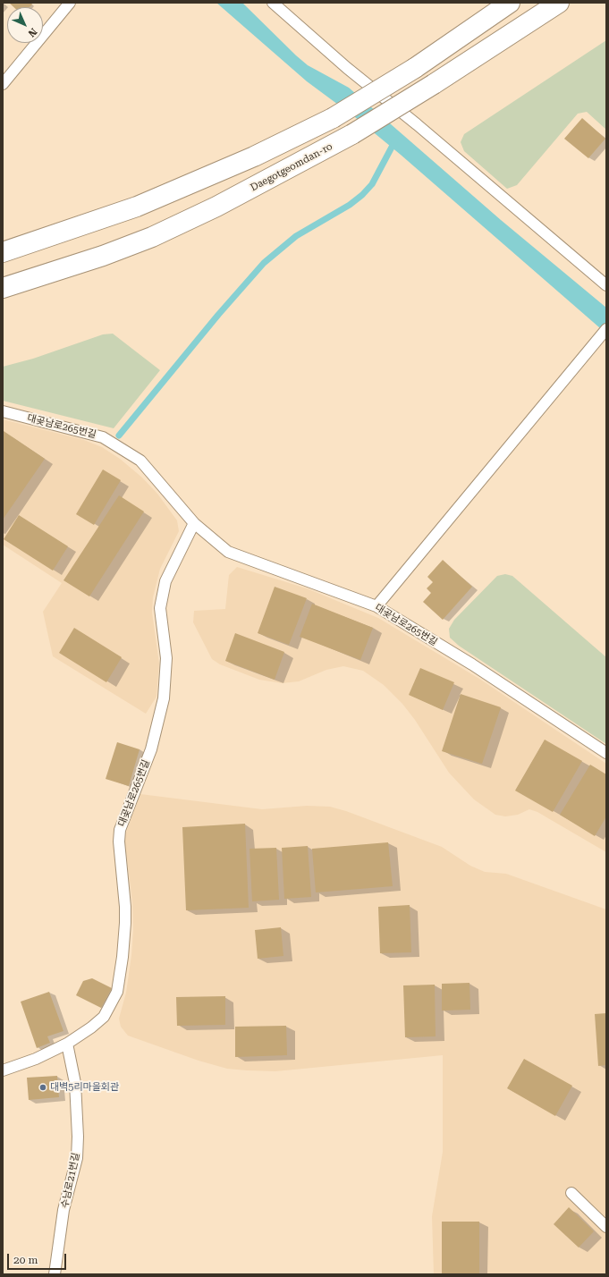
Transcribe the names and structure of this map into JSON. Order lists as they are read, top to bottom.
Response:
{
  "streets": {
    "main road": ["Daegotgeomdan-ro"],
    "lane": ["대곶남로265번길", "수남로21번길"]
  },
  "crossings": [
    ["대곶남로265번길", "수남로21번길"]
  ],
  "places": ["대벽5리마을회관"],
  "scale_bar": "20 m",
  "north": "bottom right"
}
